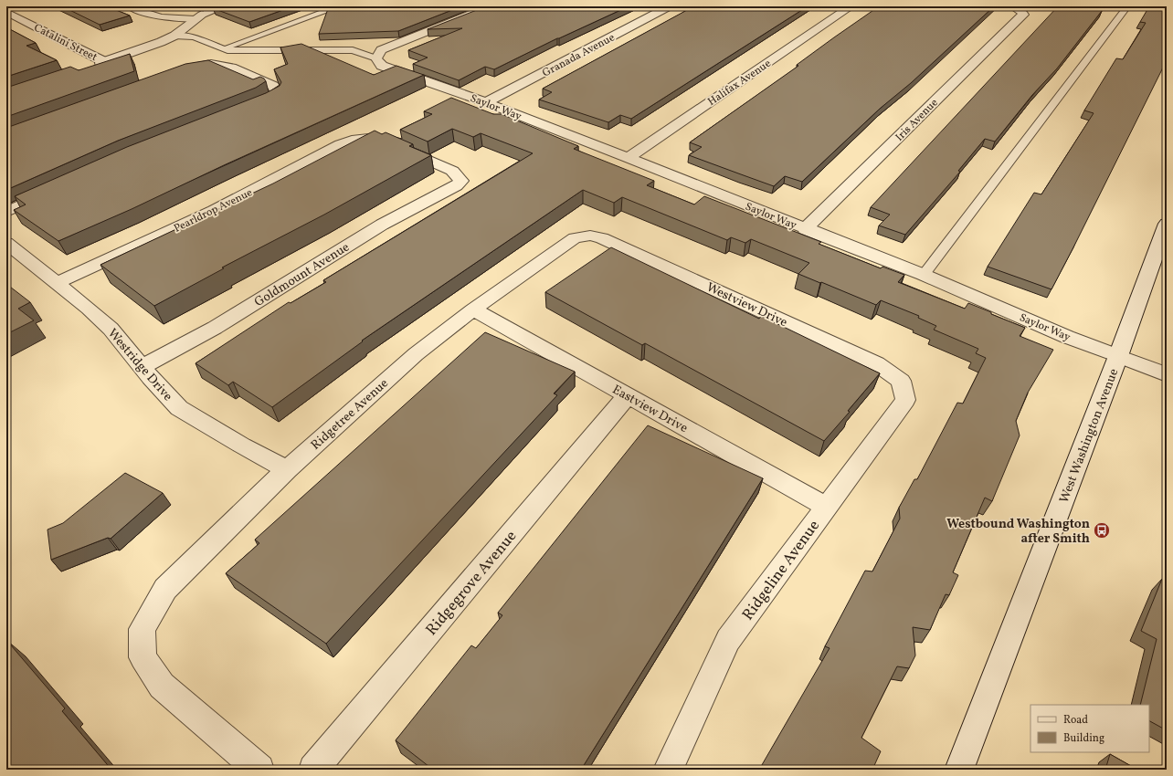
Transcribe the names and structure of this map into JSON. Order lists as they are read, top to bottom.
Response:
{
  "streets": {
    "street": [
      "Catalini Street",
      "Granada Avenue",
      "Halifax Avenue",
      "Saylor Way",
      "Iris Avenue",
      "Pearldrop Avenue",
      "Goldmount Avenue",
      "Westview Drive",
      "Westridge Drive",
      "Eastview Drive",
      "Ridgetree Avenue",
      "West Washington Avenue",
      "Ridgeline Avenue",
      "Ridgegrove Avenue"
    ]
  },
  "crossings": [
    ["Granada Avenue", "Saylor Way"],
    ["Halifax Avenue", "Saylor Way"],
    ["Saylor Way", "Iris Avenue"],
    ["Saylor Way", "West Washington Avenue"],
    ["Pearldrop Avenue", "Goldmount Avenue"],
    ["Pearldrop Avenue", "Westridge Drive"],
    ["Goldmount Avenue", "Westridge Drive"],
    ["Westview Drive", "Ridgetree Avenue"],
    ["Westview Drive", "Ridgeline Avenue"],
    ["Westridge Drive", "Ridgetree Avenue"],
    ["Eastview Drive", "Ridgetree Avenue"],
    ["Eastview Drive", "Ridgeline Avenue"],
    ["Eastview Drive", "Ridgegrove Avenue"]
  ],
  "places": {
    "bus stop": ["Westbound Washington after Smith"]
  },
  "legend": ["Road", "Building"]
}
